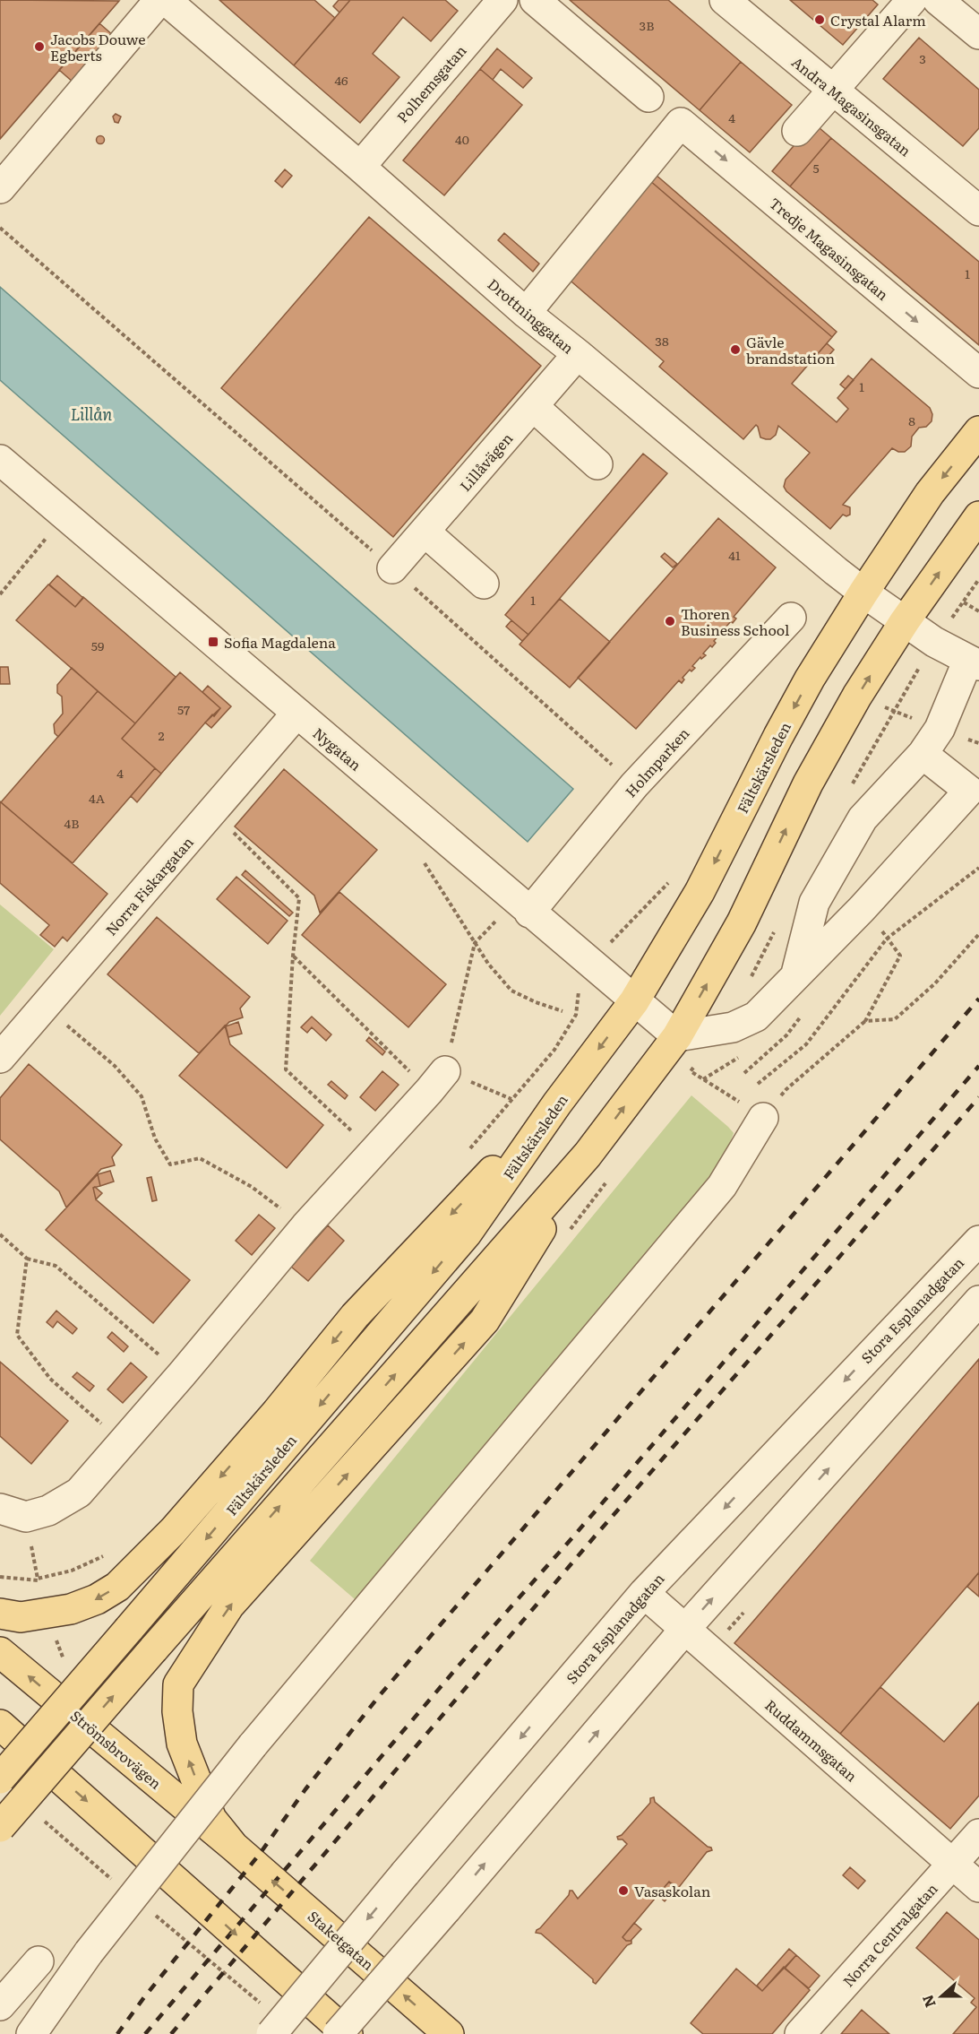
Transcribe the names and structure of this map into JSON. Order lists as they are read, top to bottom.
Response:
{
  "streets": {
    "main road": ["Fältskärsleden", "Strömsbrovägen", "Staketgatan"],
    "street": [
      "Polhemsgatan",
      "Andra Magasinsgatan",
      "Tredje Magasinsgatan",
      "Drottninggatan",
      "Lillåvägen",
      "Nygatan",
      "Holmparken",
      "Norra Fiskargatan",
      "Stora Esplanadgatan",
      "Ruddammsgatan",
      "Norra Centralgatan"
    ]
  },
  "crossings": [
    ["Polhemsgatan", "Drottninggatan"],
    ["Tredje Magasinsgatan", "Drottninggatan"],
    ["Drottninggatan", "Lillåvägen"],
    ["Drottninggatan", "Fältskärsleden"],
    ["Nygatan", "Holmparken"],
    ["Nygatan", "Fältskärsleden"],
    ["Nygatan", "Norra Fiskargatan"],
    ["Stora Esplanadgatan", "Ruddammsgatan"],
    ["Ruddammsgatan", "Norra Centralgatan"],
    ["Strömsbrovägen", "Staketgatan"]
  ],
  "water": ["Lillån"],
  "places": {
    "other": [
      "Crystal Alarm",
      "Jacobs Douwe Egberts",
      "Gävle brandstation",
      "Thoren Business School",
      "Vasaskolan"
    ],
    "transit": ["Sofia Magdalena"]
  },
  "house_numbers": [
    "3B",
    "3",
    "46",
    "4",
    "40",
    "5",
    "1",
    "38",
    "1",
    "8",
    "41",
    "1",
    "59",
    "57",
    "2",
    "4",
    "4A",
    "4B"
  ],
  "north": "left"
}
